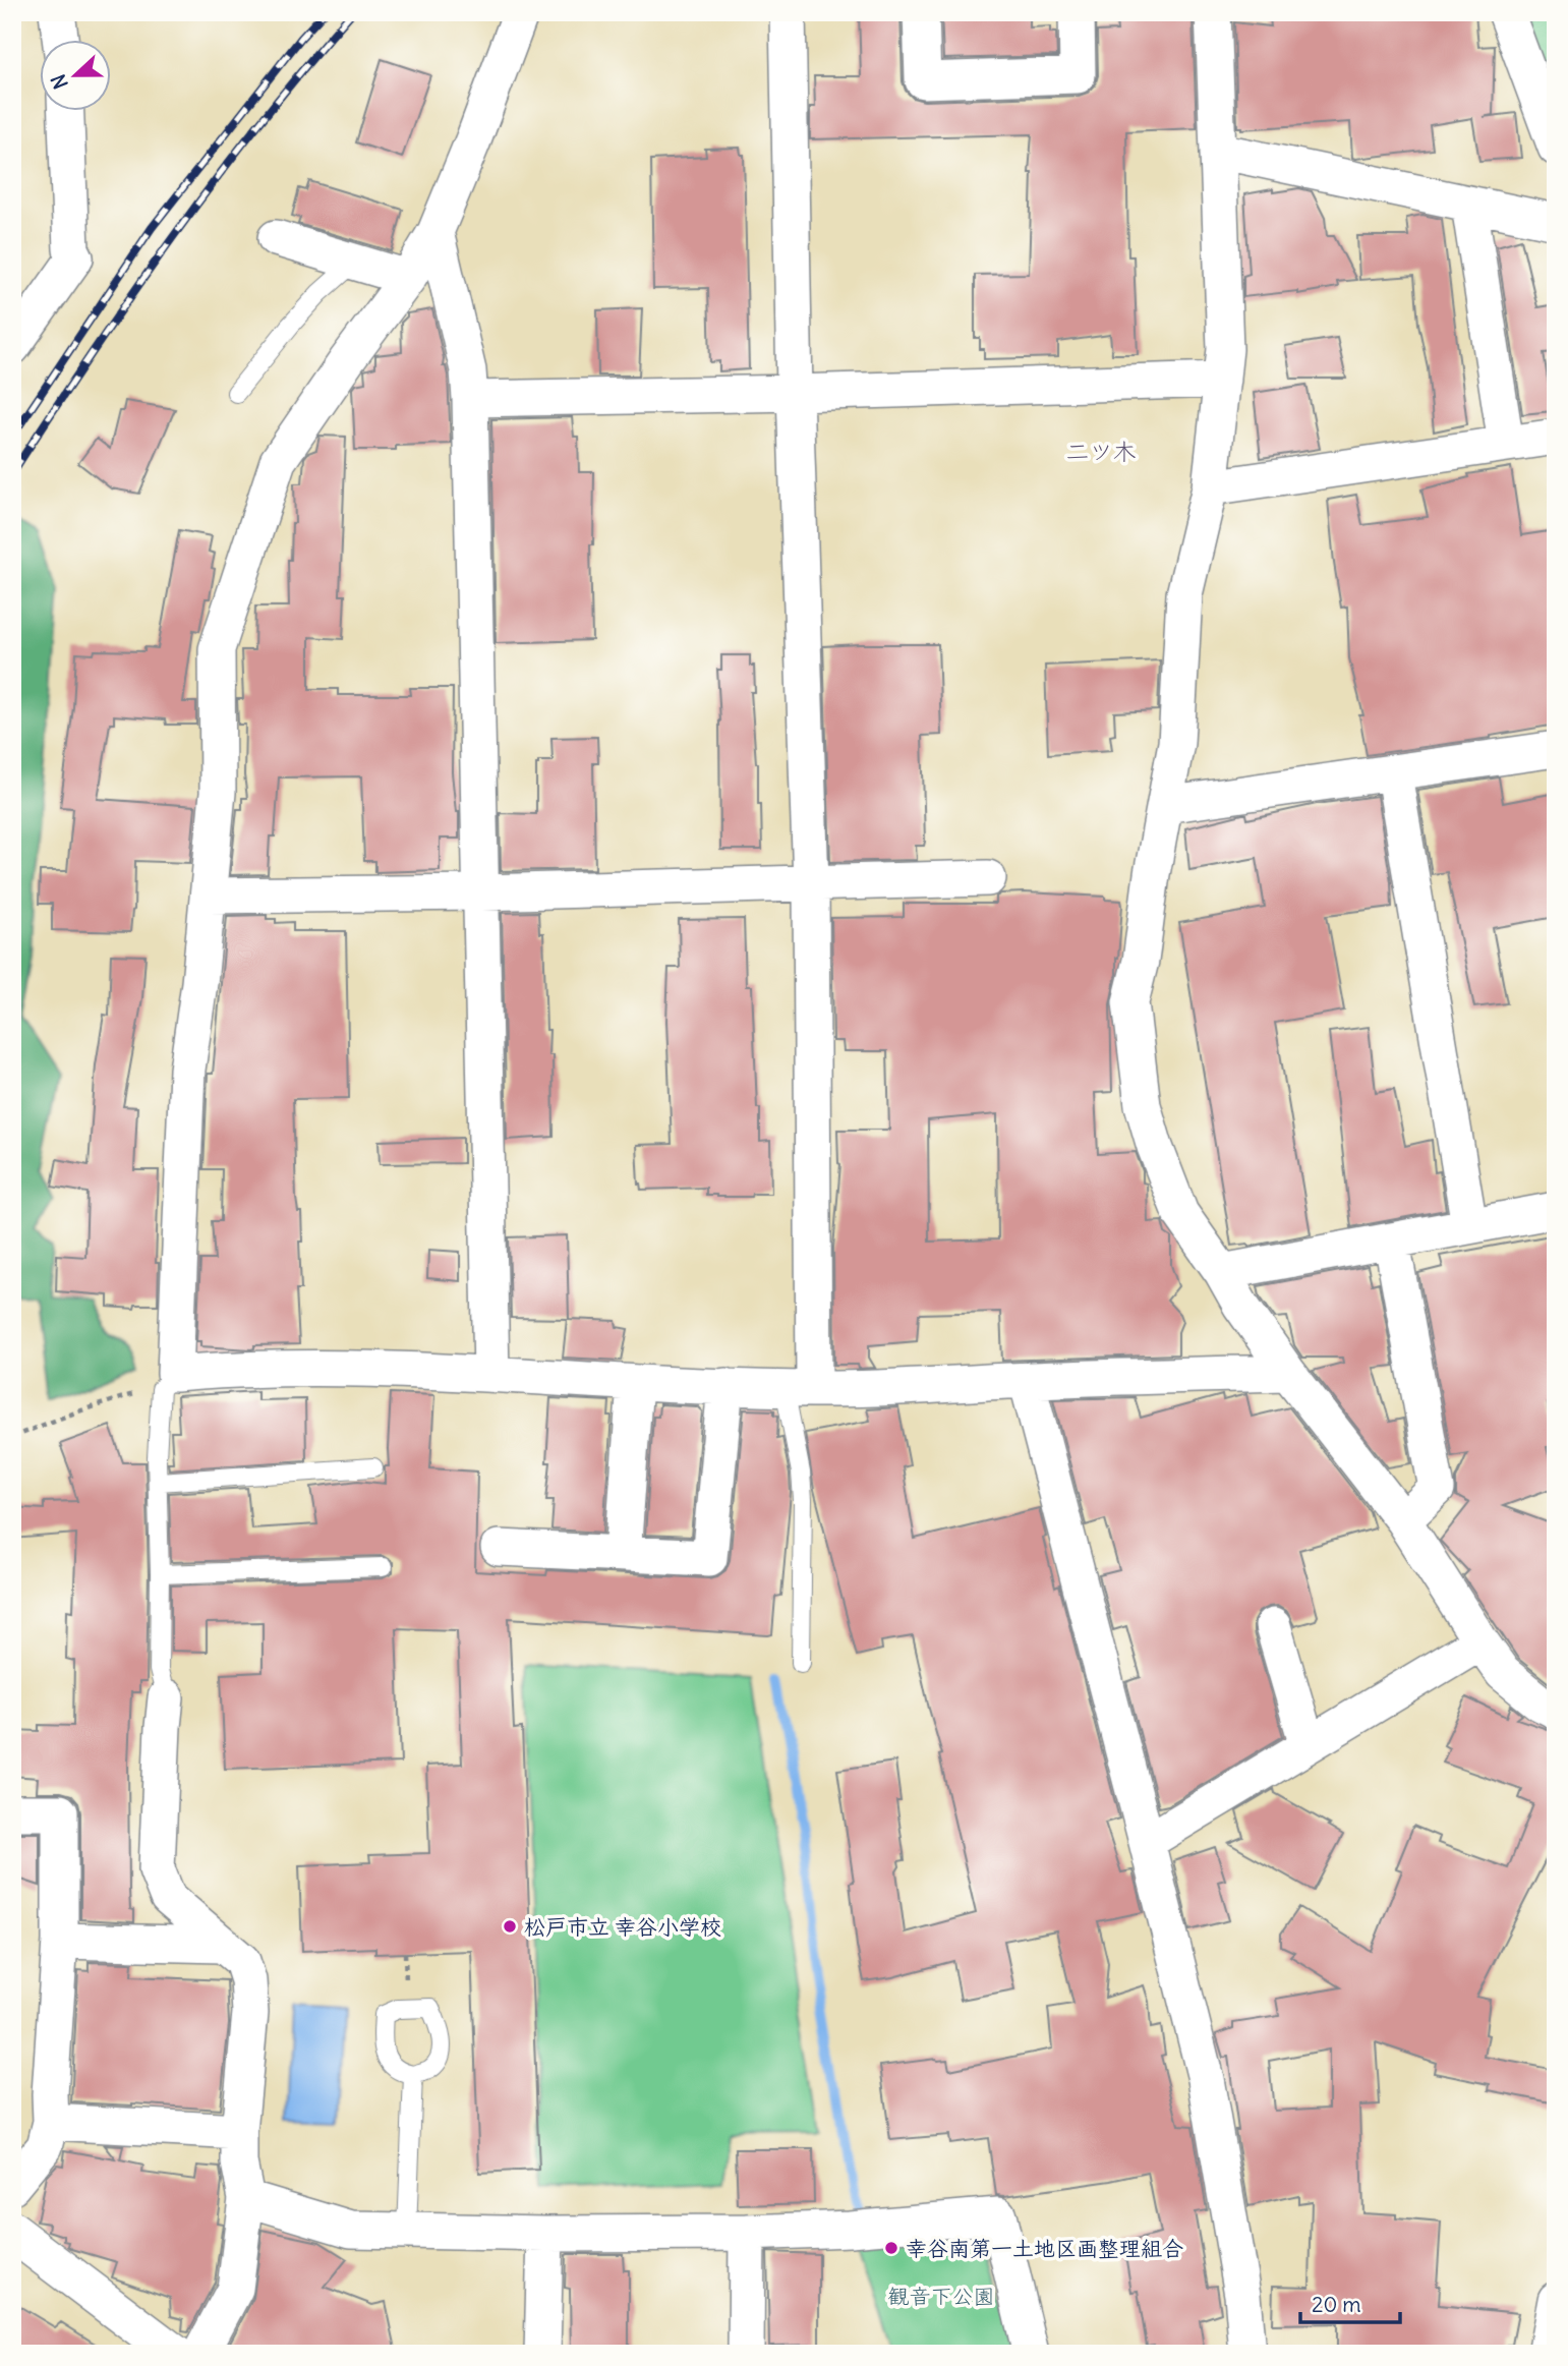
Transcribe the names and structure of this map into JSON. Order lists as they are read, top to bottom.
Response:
{
  "districts": ["二ツ木"],
  "parks": ["観音下公園"],
  "places": ["松戸市立 幸谷小学校", "幸谷南第一土地区画整理組合"],
  "scale_bar": "20 m",
  "north": "left"
}
